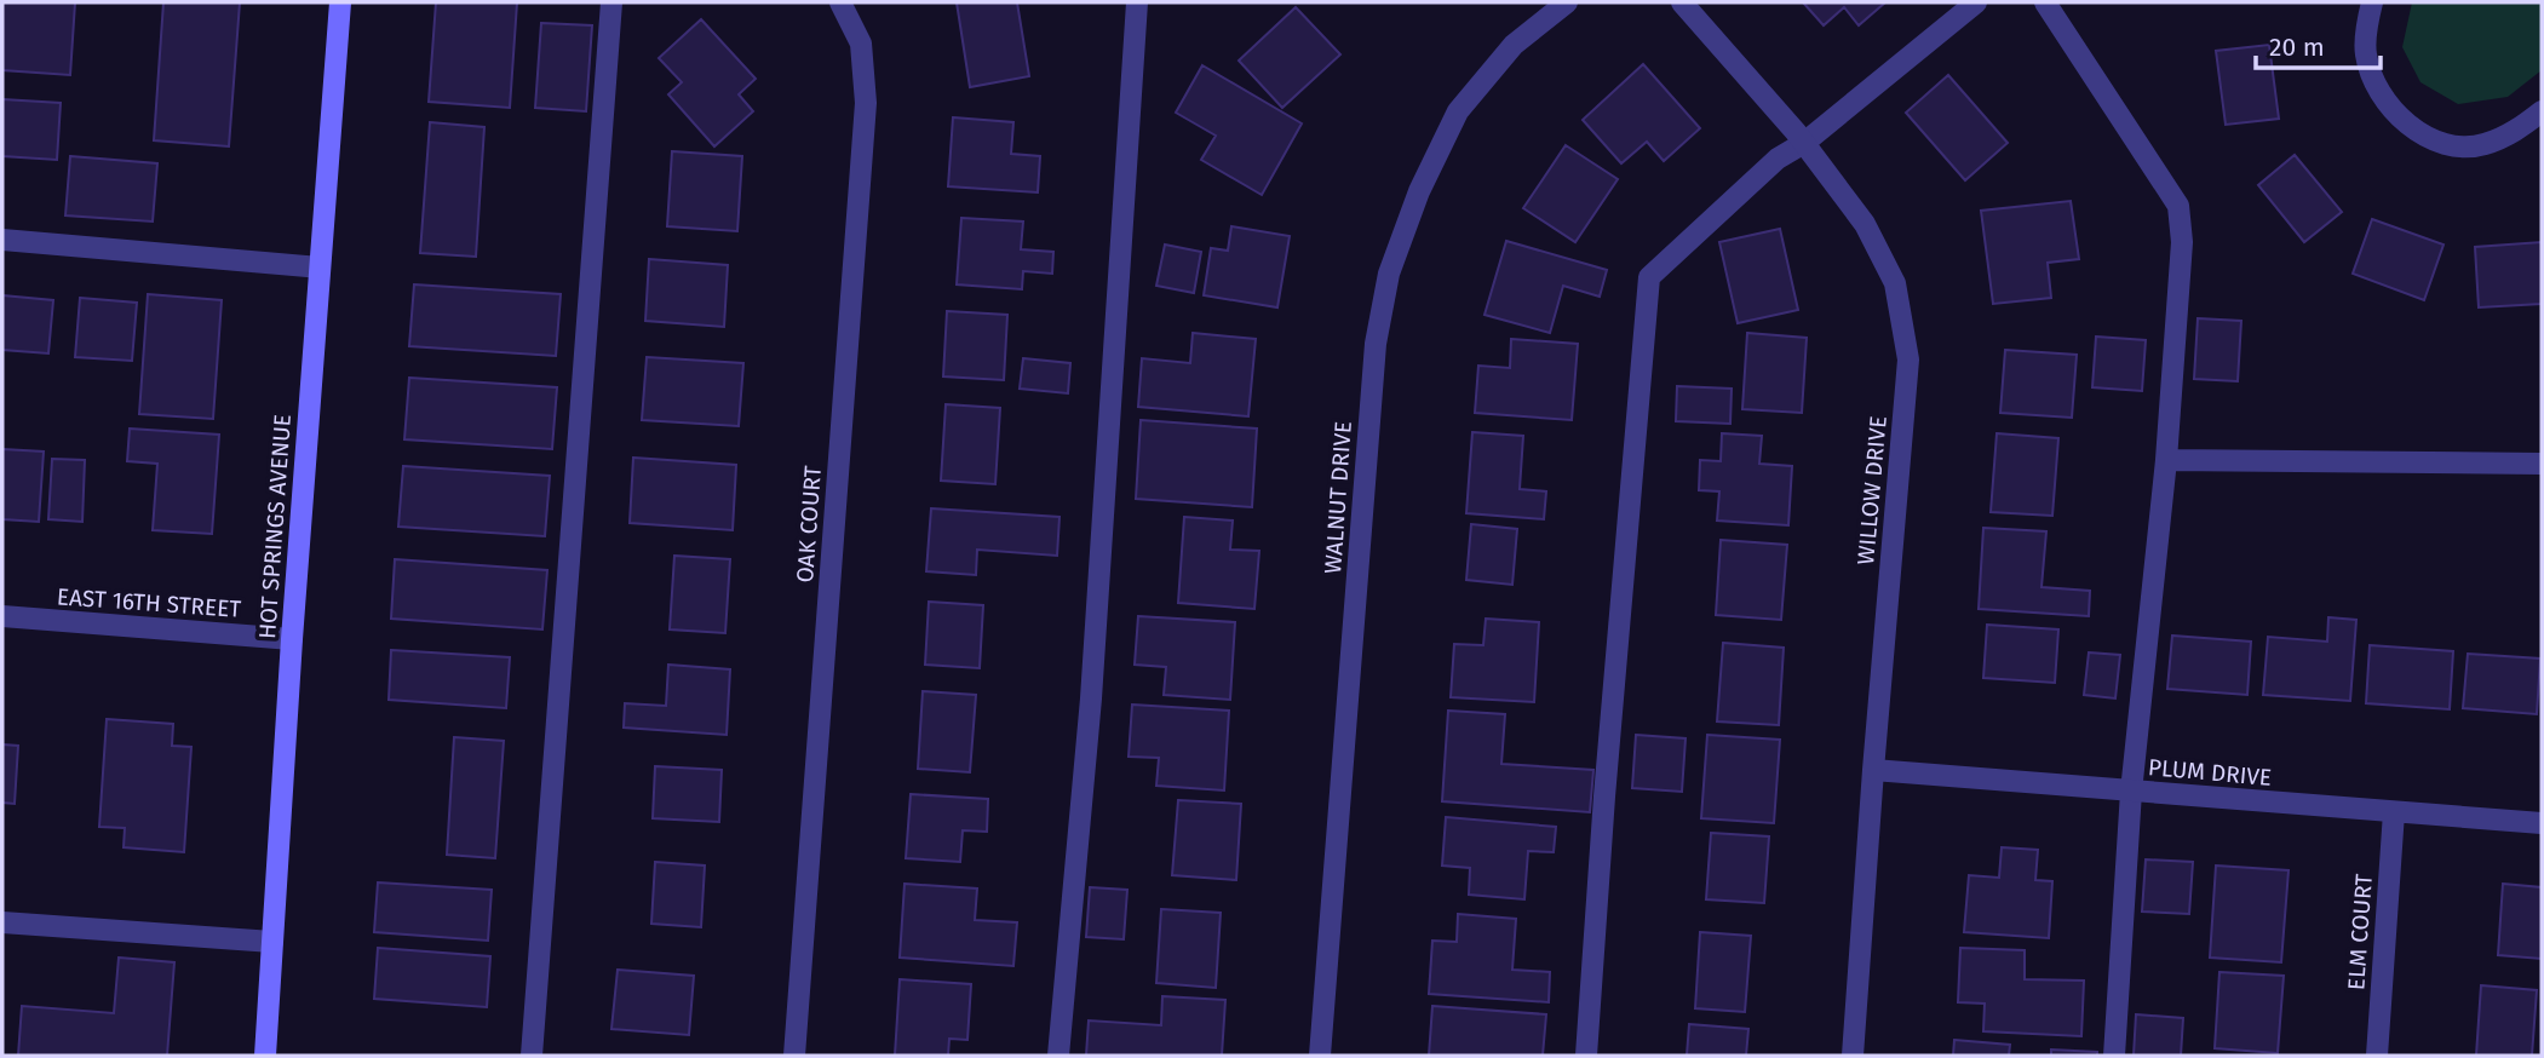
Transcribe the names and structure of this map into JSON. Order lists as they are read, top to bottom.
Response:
{
  "streets": {
    "street": [
      "WILLOW DRIVE",
      "WALNUT DRIVE",
      "OAK COURT",
      "HOT SPRINGS AVENUE",
      "EAST 16TH STREET",
      "PLUM DRIVE",
      "ELM COURT"
    ]
  },
  "crossings": [
    ["WILLOW DRIVE", "PLUM DRIVE"],
    ["HOT SPRINGS AVENUE", "EAST 16TH STREET"],
    ["PLUM DRIVE", "ELM COURT"]
  ],
  "scale_bar": "20 m"
}
